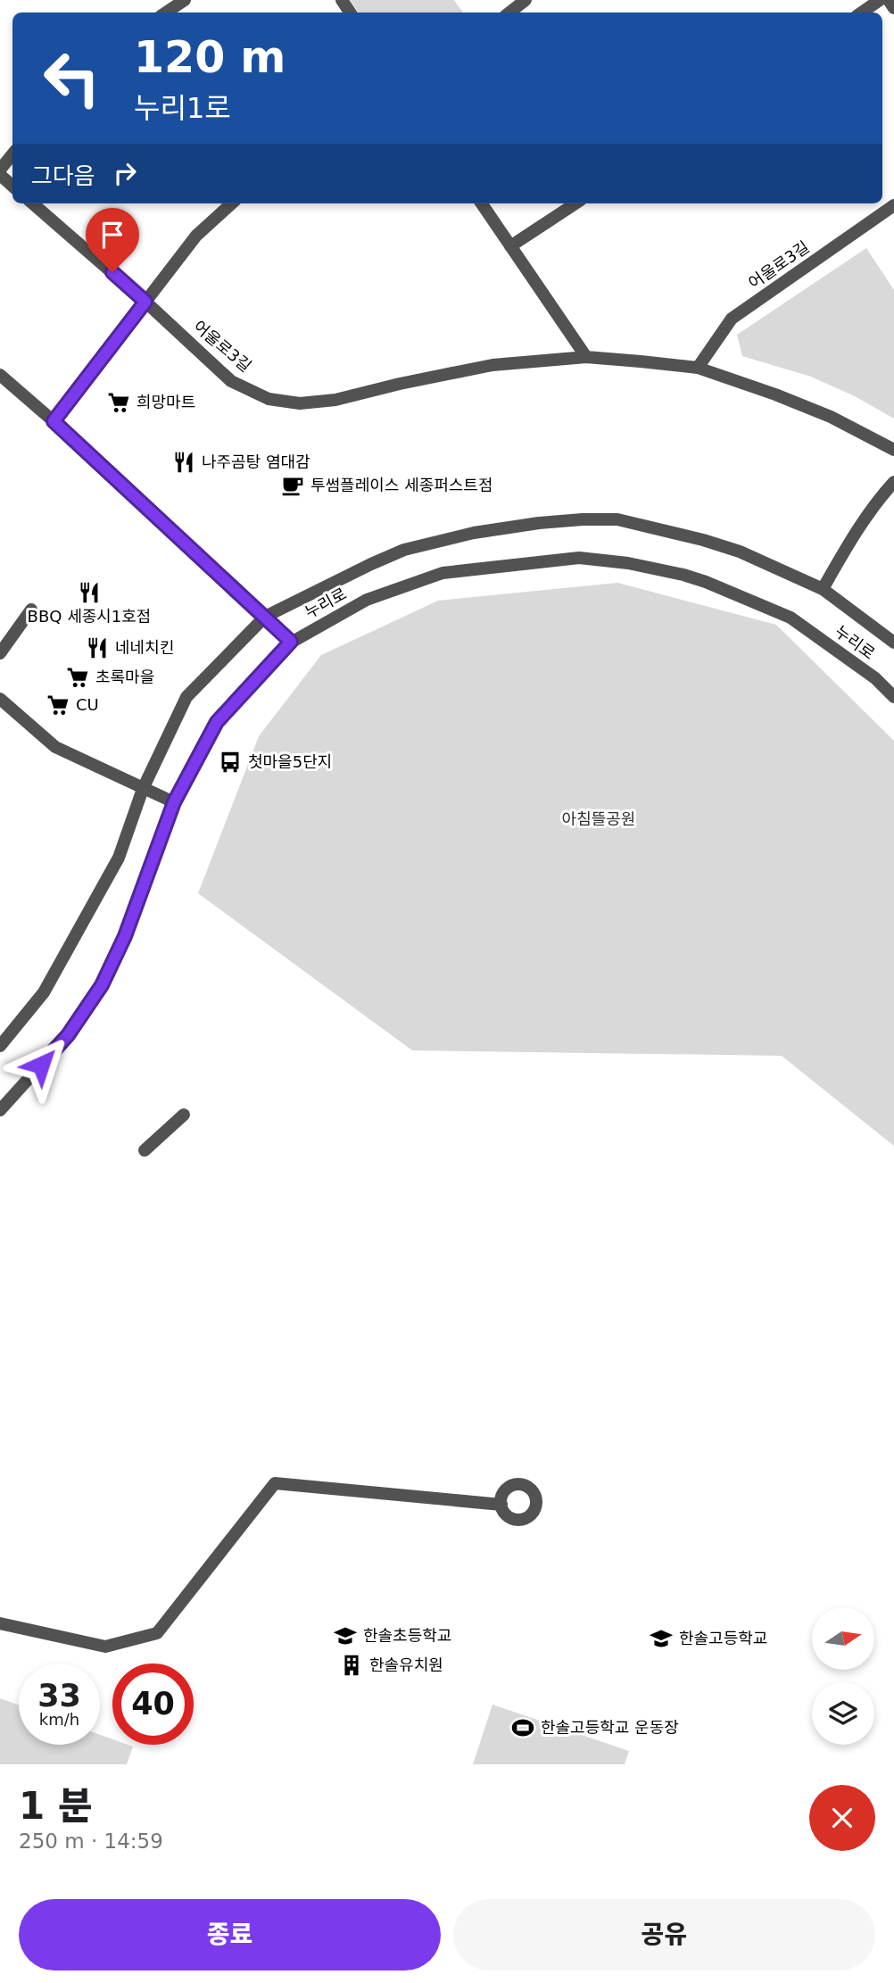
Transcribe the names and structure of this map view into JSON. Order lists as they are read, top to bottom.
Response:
{
  "streets": {
    "street": ["어울로3길", "누리로"]
  },
  "parks": ["아침뜰공원"],
  "places": {
    "supermarket": ["희망마트", "초록마을", "CU"],
    "restaurant": ["나주곰탕 염대감", "BBQ 세종시1호점", "네네치킨"],
    "cafe": ["투썸플레이스 세종퍼스트점"],
    "bus stop": ["첫마을5단지"],
    "school or university": ["한솔초등학교", "한솔고등학교"],
    "building": ["한솔유치원"],
    "sports": ["한솔고등학교 운동장"]
  },
  "north": "right",
  "page": {
    "turn": ["120 m", "누리1로"],
    "then": "그다음",
    "speed": "33 km/h",
    "limit": "40",
    "heading": ["1 분", "250 m · 14:59"],
    "buttons": ["종료", "공유"]
  }
}
